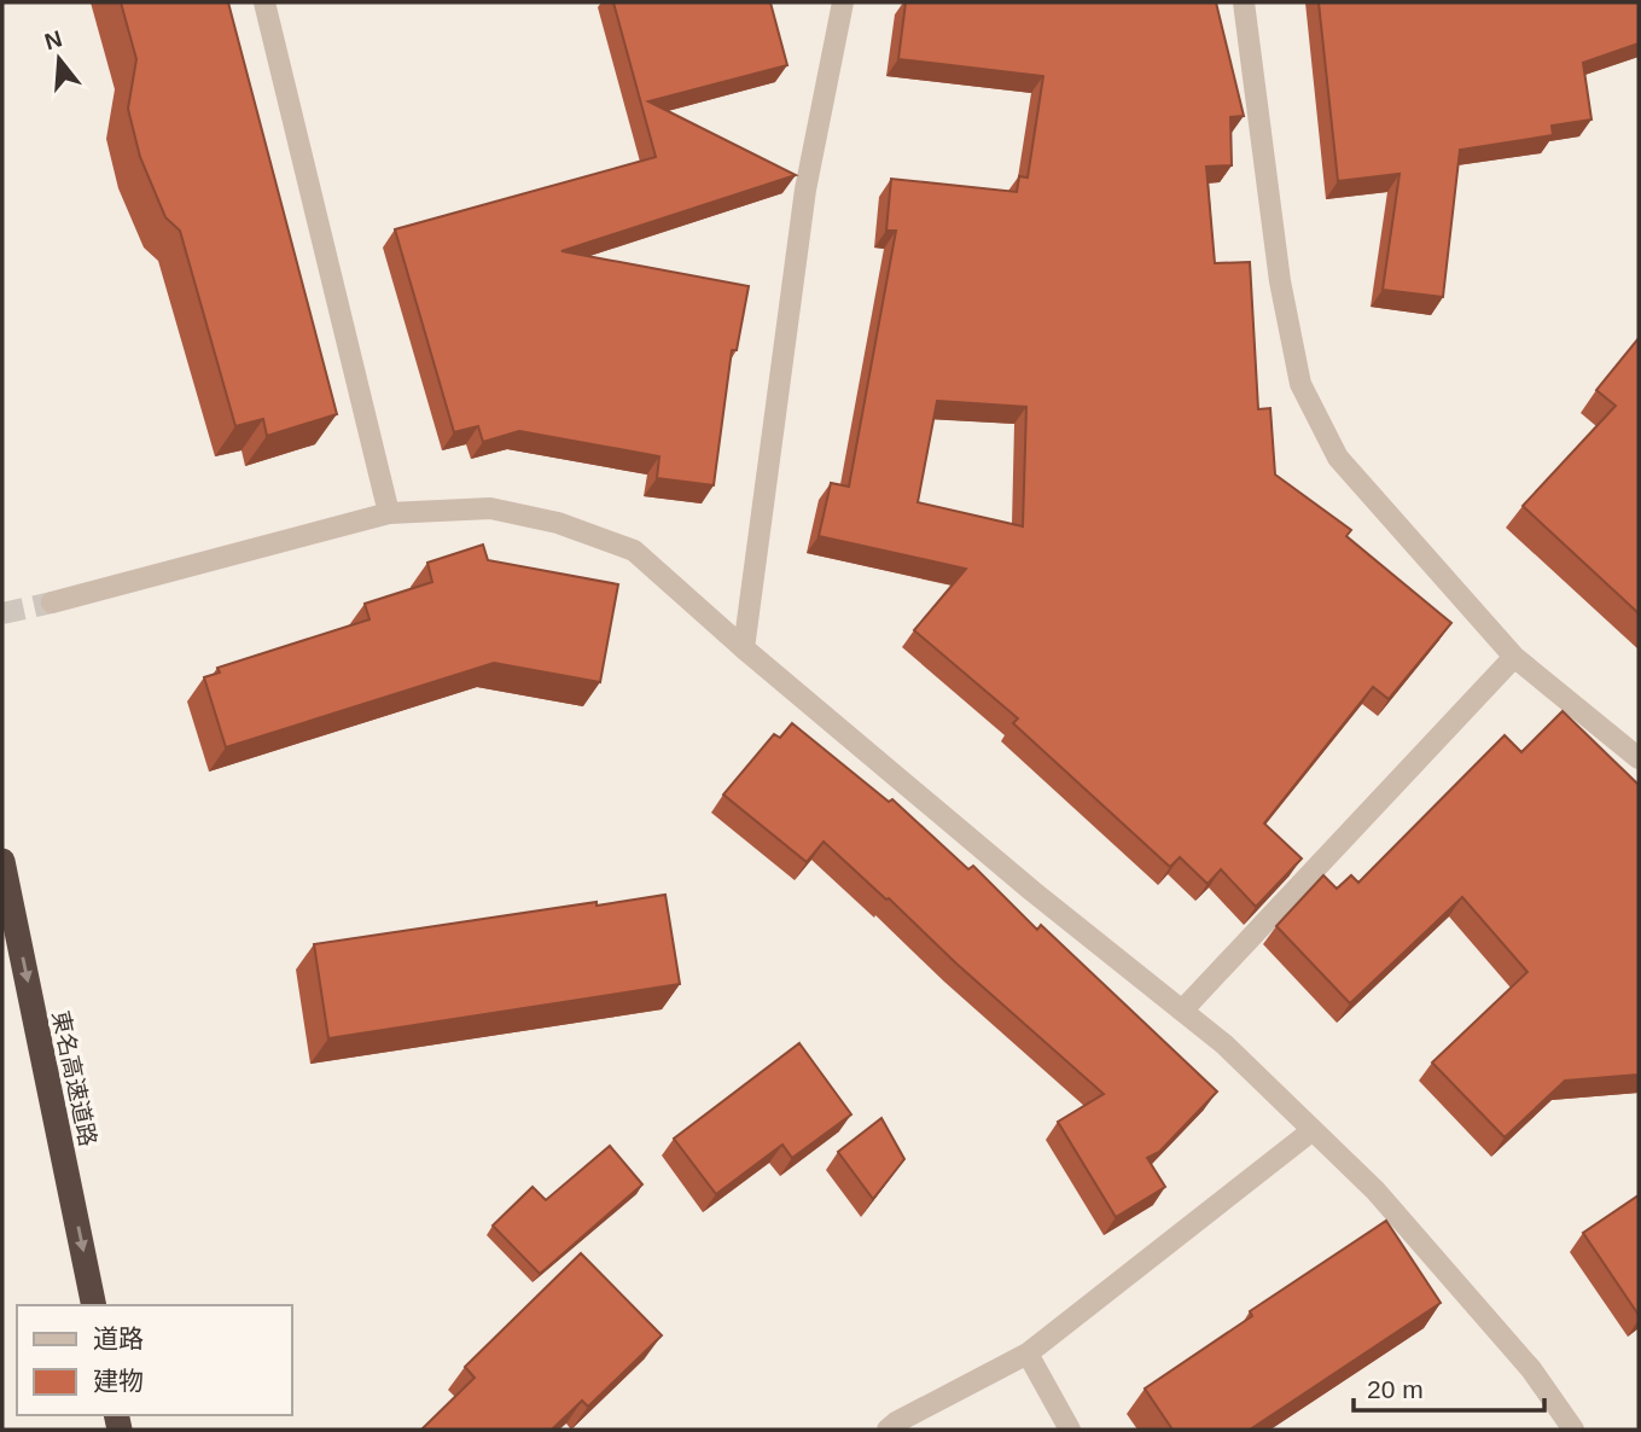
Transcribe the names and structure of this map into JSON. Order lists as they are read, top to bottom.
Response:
{
  "streets": {
    "highway": ["東名高速道路"]
  },
  "one_way": ["東名高速道路"],
  "legend": ["道路", "建物"],
  "scale_bar": "20 m",
  "north": "top"
}
